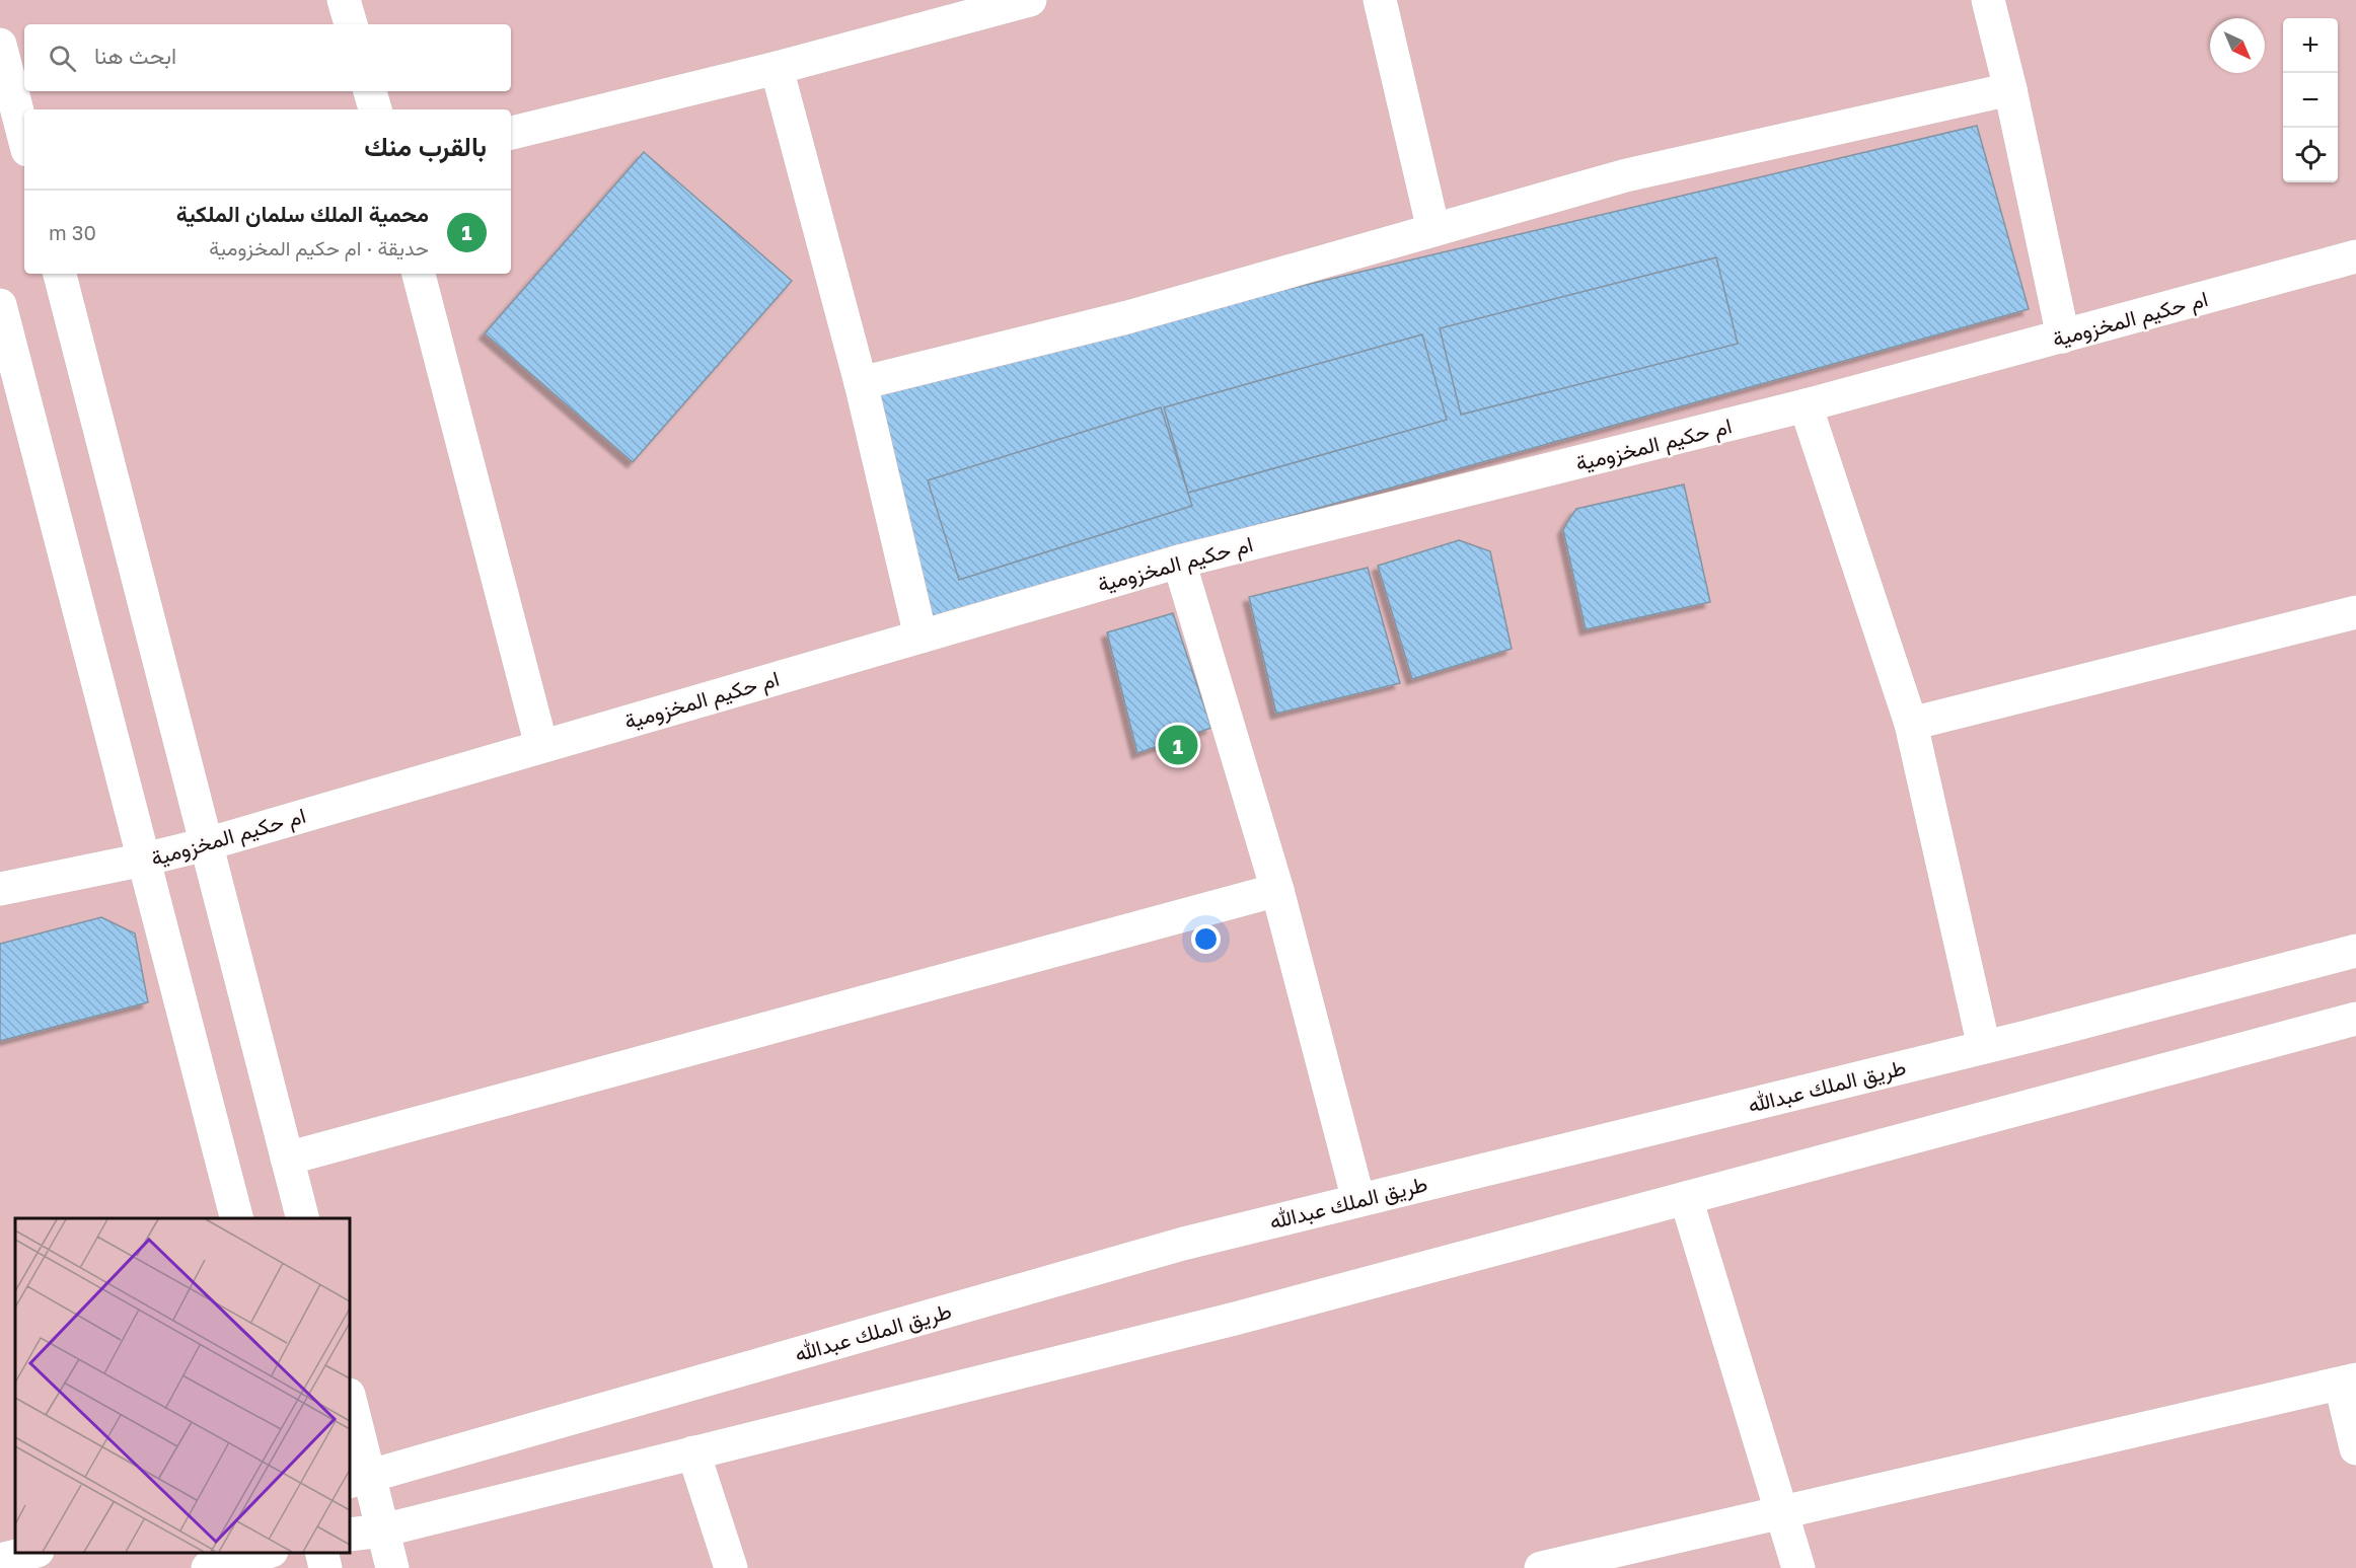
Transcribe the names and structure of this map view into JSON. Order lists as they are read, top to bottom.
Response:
{
  "streets": {
    "street": ["ام حكيم المخزومية", "طريق الملك عبدالله"]
  },
  "north": "bottom right",
  "page": {
    "map_buttons": ["+", "−"],
    "search": "ابحث هنا",
    "heading": "بالقرب منك",
    "list": [
      {
        "mark": "1",
        "name": "محمية الملك سلمان الملكية",
        "note": "حديقة · ام حكيم المخزومية",
        "value": "30 m"
      }
    ],
    "pins": "1"
  }
}
